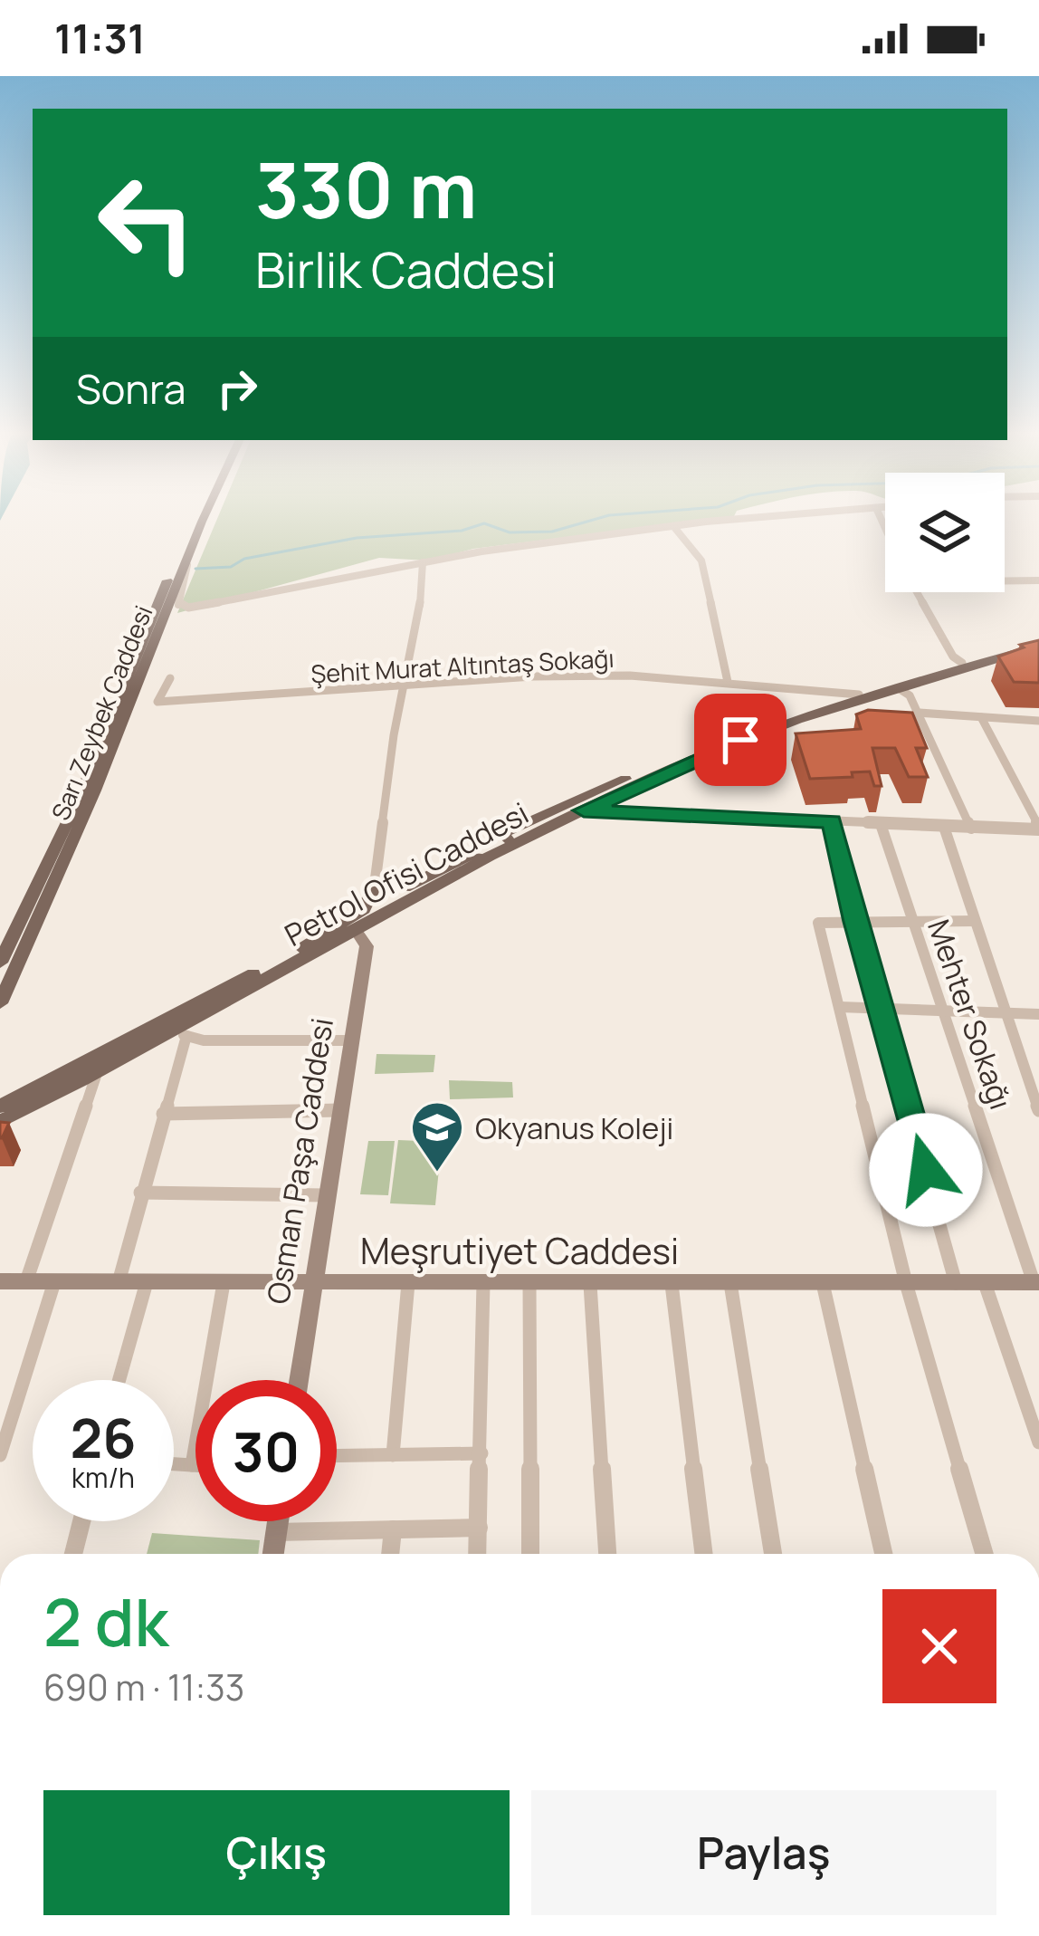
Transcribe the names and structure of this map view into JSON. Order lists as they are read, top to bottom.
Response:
{
  "streets": {
    "main road": [
      "Sarı Zeybek Caddesi",
      "Petrol Ofisi Caddesi",
      "Osman Paşa Caddesi",
      "Meşrutiyet Caddesi"
    ],
    "street": ["Şehit Murat Altıntaş Sokağı", "Mehter Sokağı"]
  },
  "crossings": [
    ["Şehit Murat Altıntaş Sokağı", "Petrol Ofisi Caddesi"],
    ["Petrol Ofisi Caddesi", "Osman Paşa Caddesi"],
    ["Mehter Sokağı", "Meşrutiyet Caddesi"],
    ["Osman Paşa Caddesi", "Meşrutiyet Caddesi"]
  ],
  "places": {
    "school or university": ["Okyanus Koleji"]
  },
  "page": {
    "status": "11:31",
    "turn": ["330 m", "Birlik Caddesi"],
    "then": "Sonra",
    "speed": "26 km/h",
    "limit": "30",
    "heading": ["2 dk", "690 m · 11:33"],
    "buttons": ["Çıkış", "Paylaş"]
  }
}
